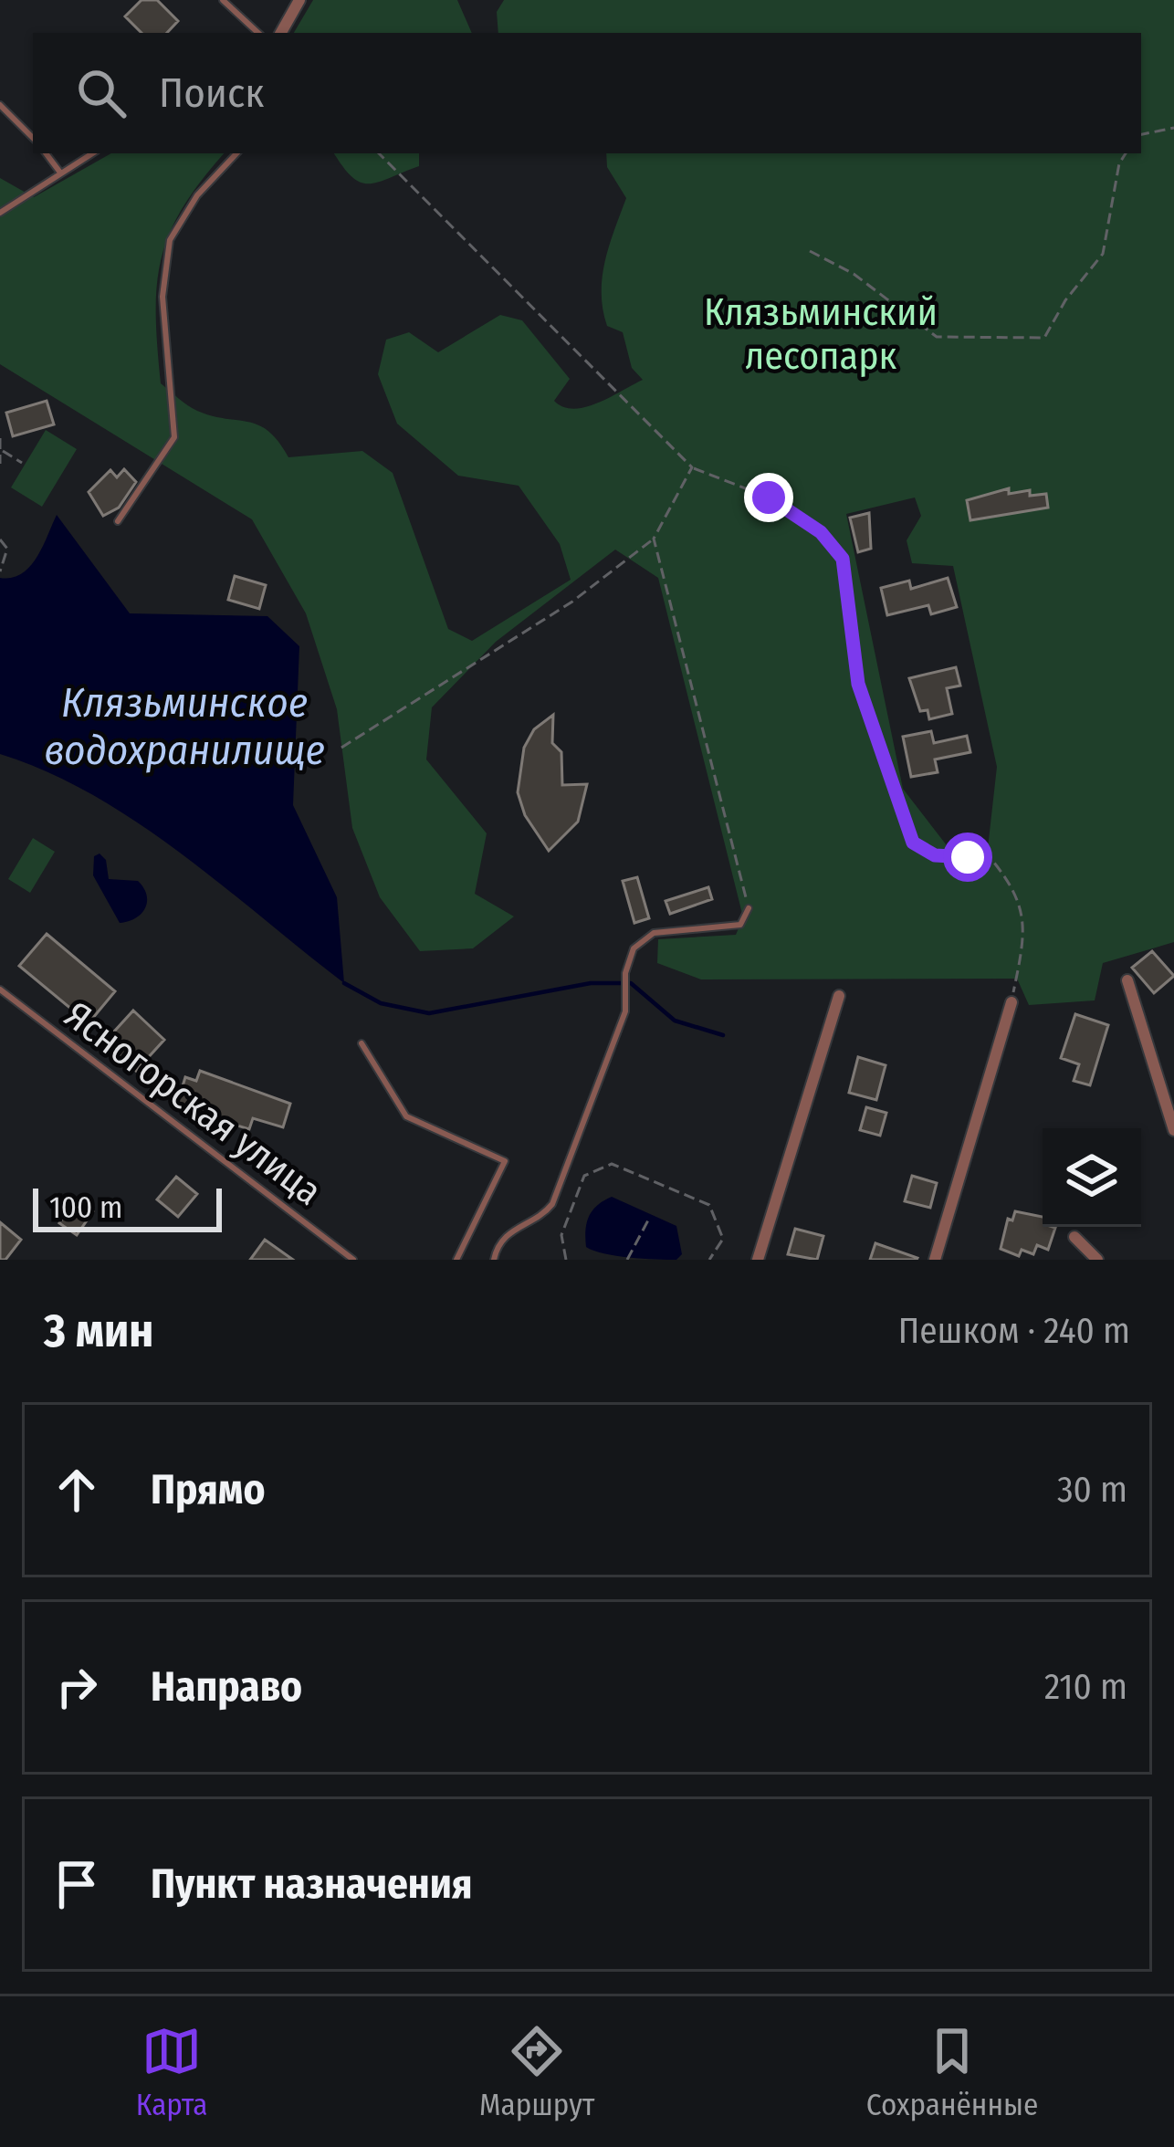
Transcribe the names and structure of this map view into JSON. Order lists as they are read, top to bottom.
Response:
{
  "streets": {
    "lane": ["Ясногорская улица"]
  },
  "water": ["Клязьминское водохранилище"],
  "parks": ["Клязьминский лесопарк"],
  "scale_bar": "100 m",
  "page": {
    "search": "Поиск",
    "scale": "100 m",
    "heading": ["3 мин", "Пешком · 240 m"],
    "list": [
      ["Прямо", "30 m"],
      ["Направо", "210 m"],
      "Пункт назначения"
    ],
    "nav": ["Карта", "Маршрут", "Сохранённые"]
  }
}
